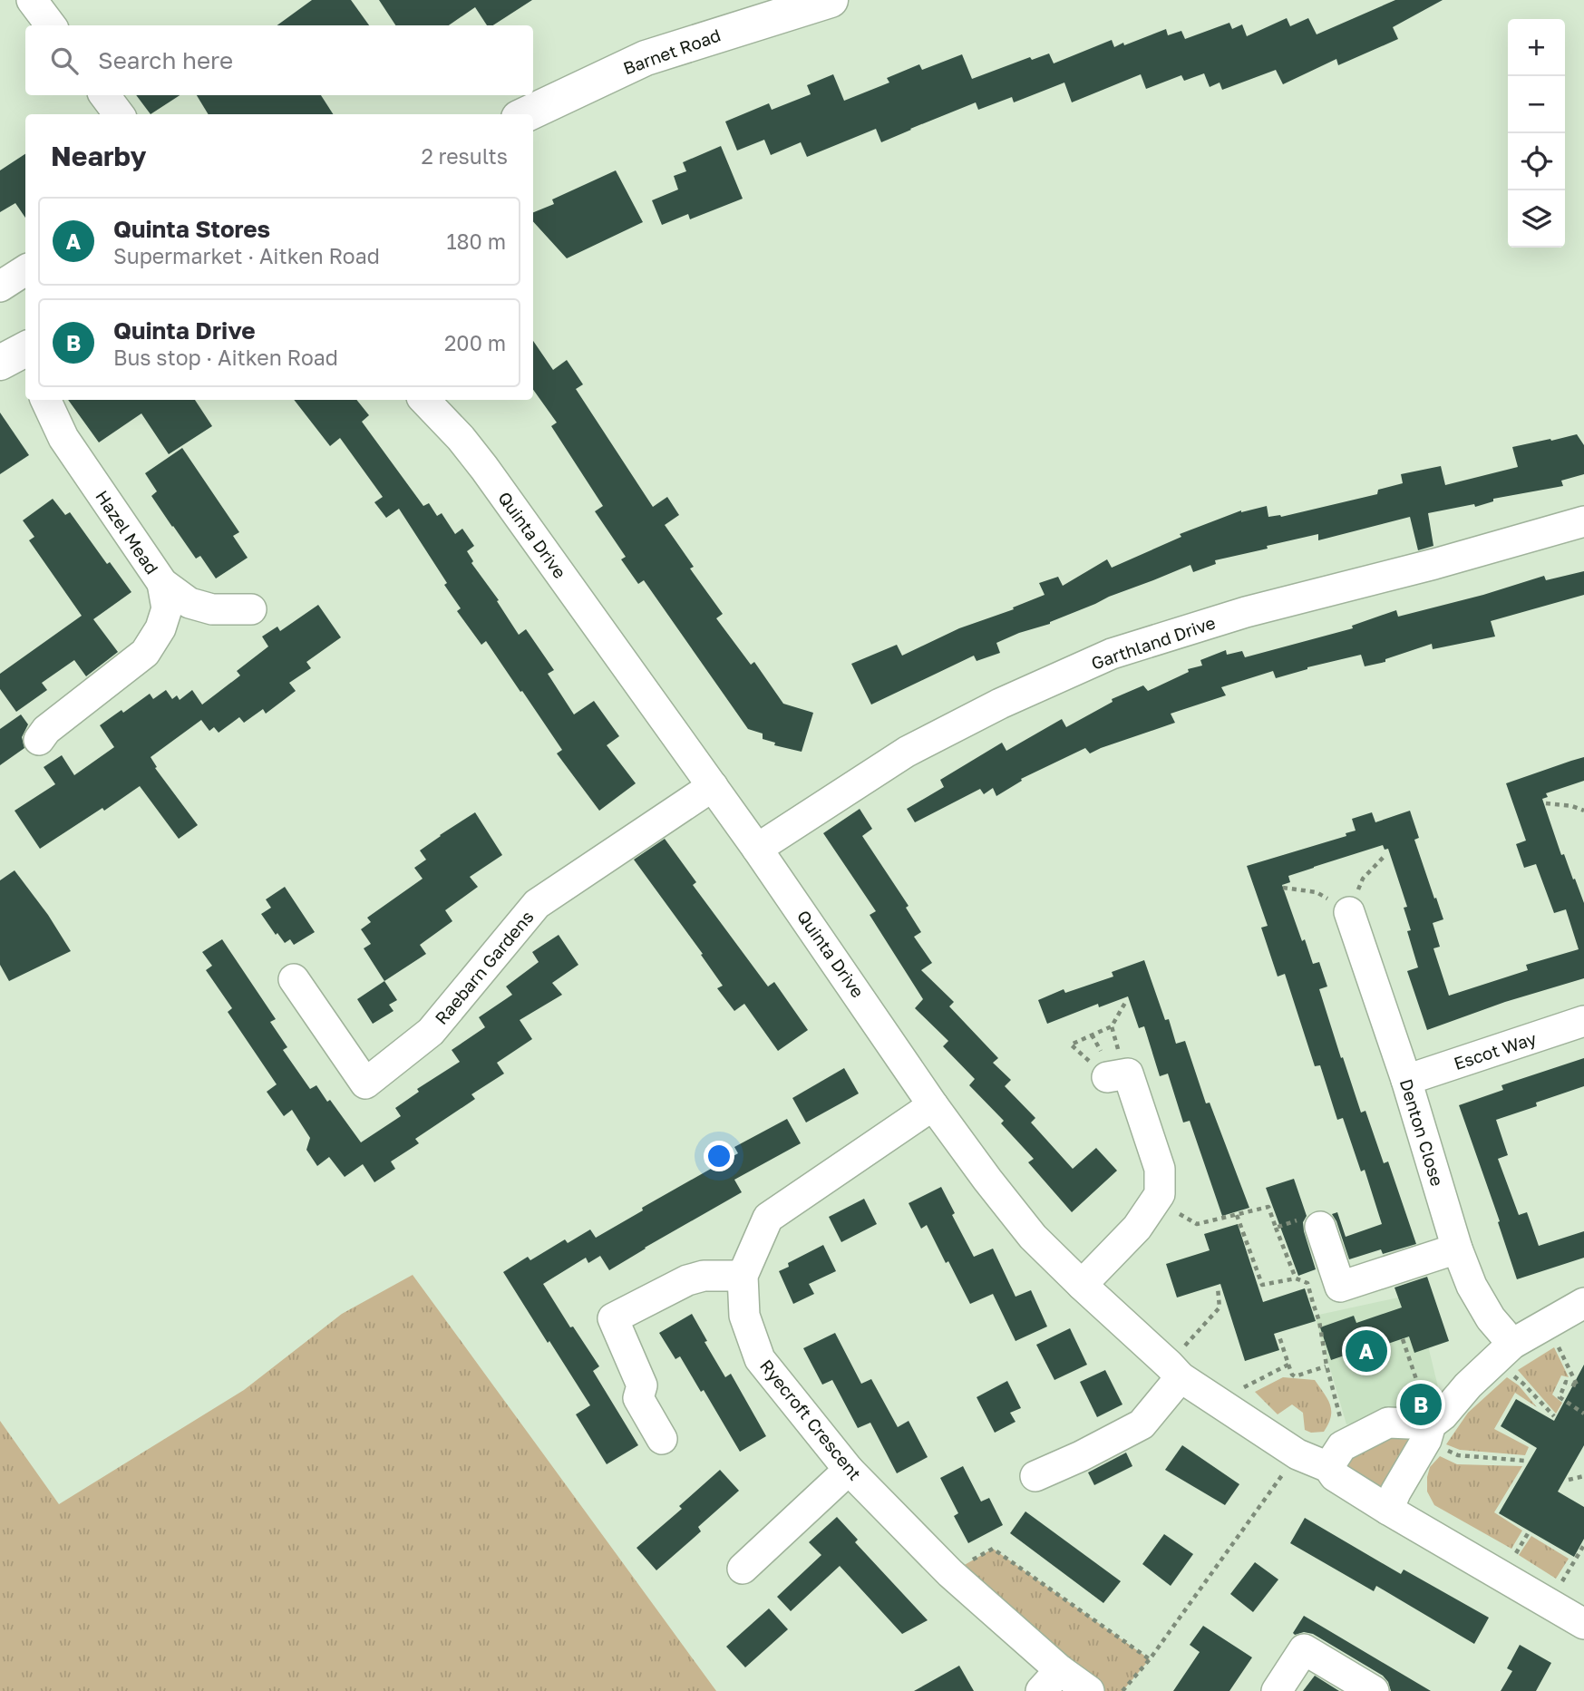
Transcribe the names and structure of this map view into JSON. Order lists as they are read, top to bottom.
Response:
{
  "streets": {
    "main road": ["Barnet Road"],
    "street": [
      "Hazel Mead",
      "Quinta Drive",
      "Garthland Drive",
      "Raebarn Gardens",
      "Escot Way",
      "Denton Close",
      "Ryecroft Crescent"
    ]
  },
  "crossings": [
    ["Quinta Drive", "Garthland Drive"],
    ["Quinta Drive", "Raebarn Gardens"],
    ["Quinta Drive", "Ryecroft Crescent"],
    ["Escot Way", "Denton Close"]
  ],
  "page": {
    "map_buttons": ["+", "−"],
    "search": "Search here",
    "heading": ["Nearby", "2 results"],
    "list": [
      {
        "mark": "A",
        "name": "Quinta Stores",
        "note": "Supermarket · Aitken Road",
        "value": "180 m"
      },
      {
        "mark": "B",
        "name": "Quinta Drive",
        "note": "Bus stop · Aitken Road",
        "value": "200 m"
      }
    ],
    "pins": ["A", "B"]
  }
}
